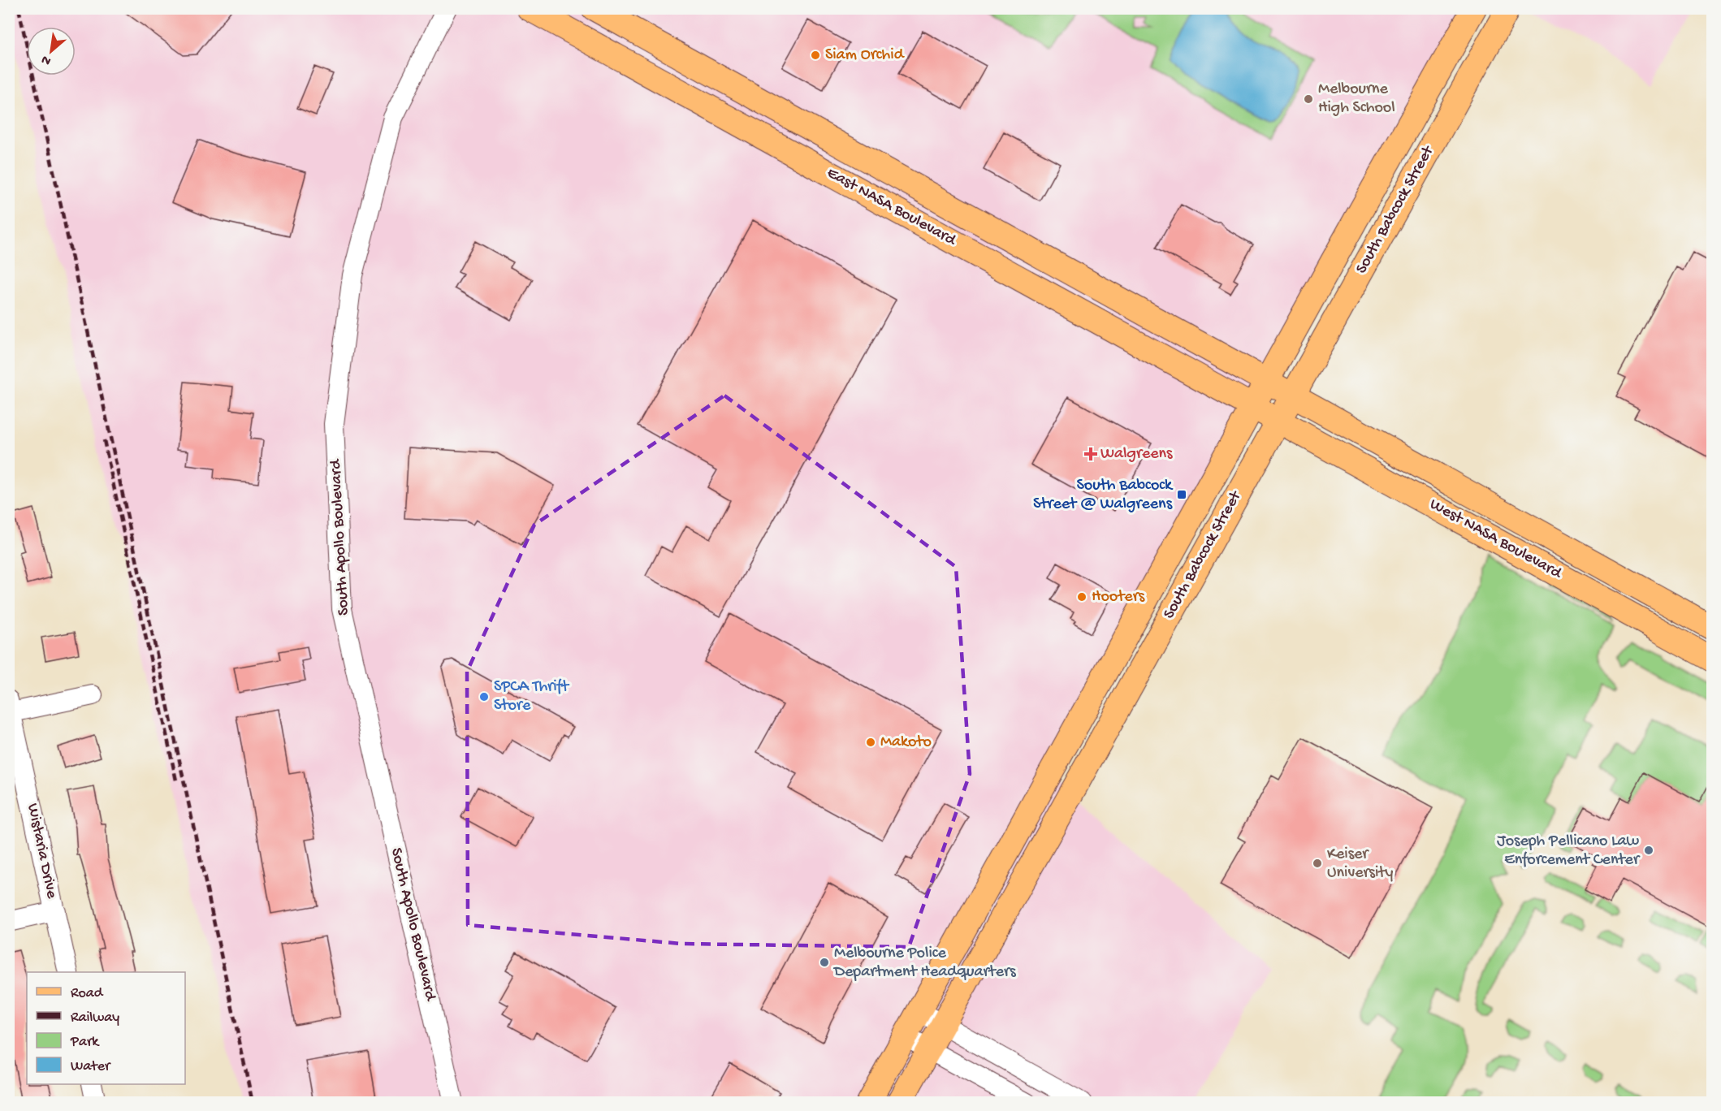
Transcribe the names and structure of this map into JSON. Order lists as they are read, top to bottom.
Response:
{
  "streets": {
    "main road": ["East NASA Boulevard", "South Babcock Street", "West NASA Boulevard"],
    "street": ["South Apollo Boulevard", "Wistaria Drive"]
  },
  "crossings": [
    ["East NASA Boulevard", "South Babcock Street"],
    ["East NASA Boulevard", "West NASA Boulevard"],
    ["South Babcock Street", "West NASA Boulevard"]
  ],
  "places": {
    "other": [
      "Siam Orchid",
      "Melbourne High School",
      "Hooters",
      "SPCA Thrift Store",
      "Makoto",
      "Joseph Pellicano Law Enforcement Center",
      "Keiser University",
      "Melbourne Police Department Headquarters"
    ],
    "health": ["Walgreens"],
    "transit": ["South Babcock Street @ Walgreens"]
  },
  "legend": [
    "Road",
    "Railway",
    "Park",
    "Water"
  ],
  "north": "bottom left"
}
